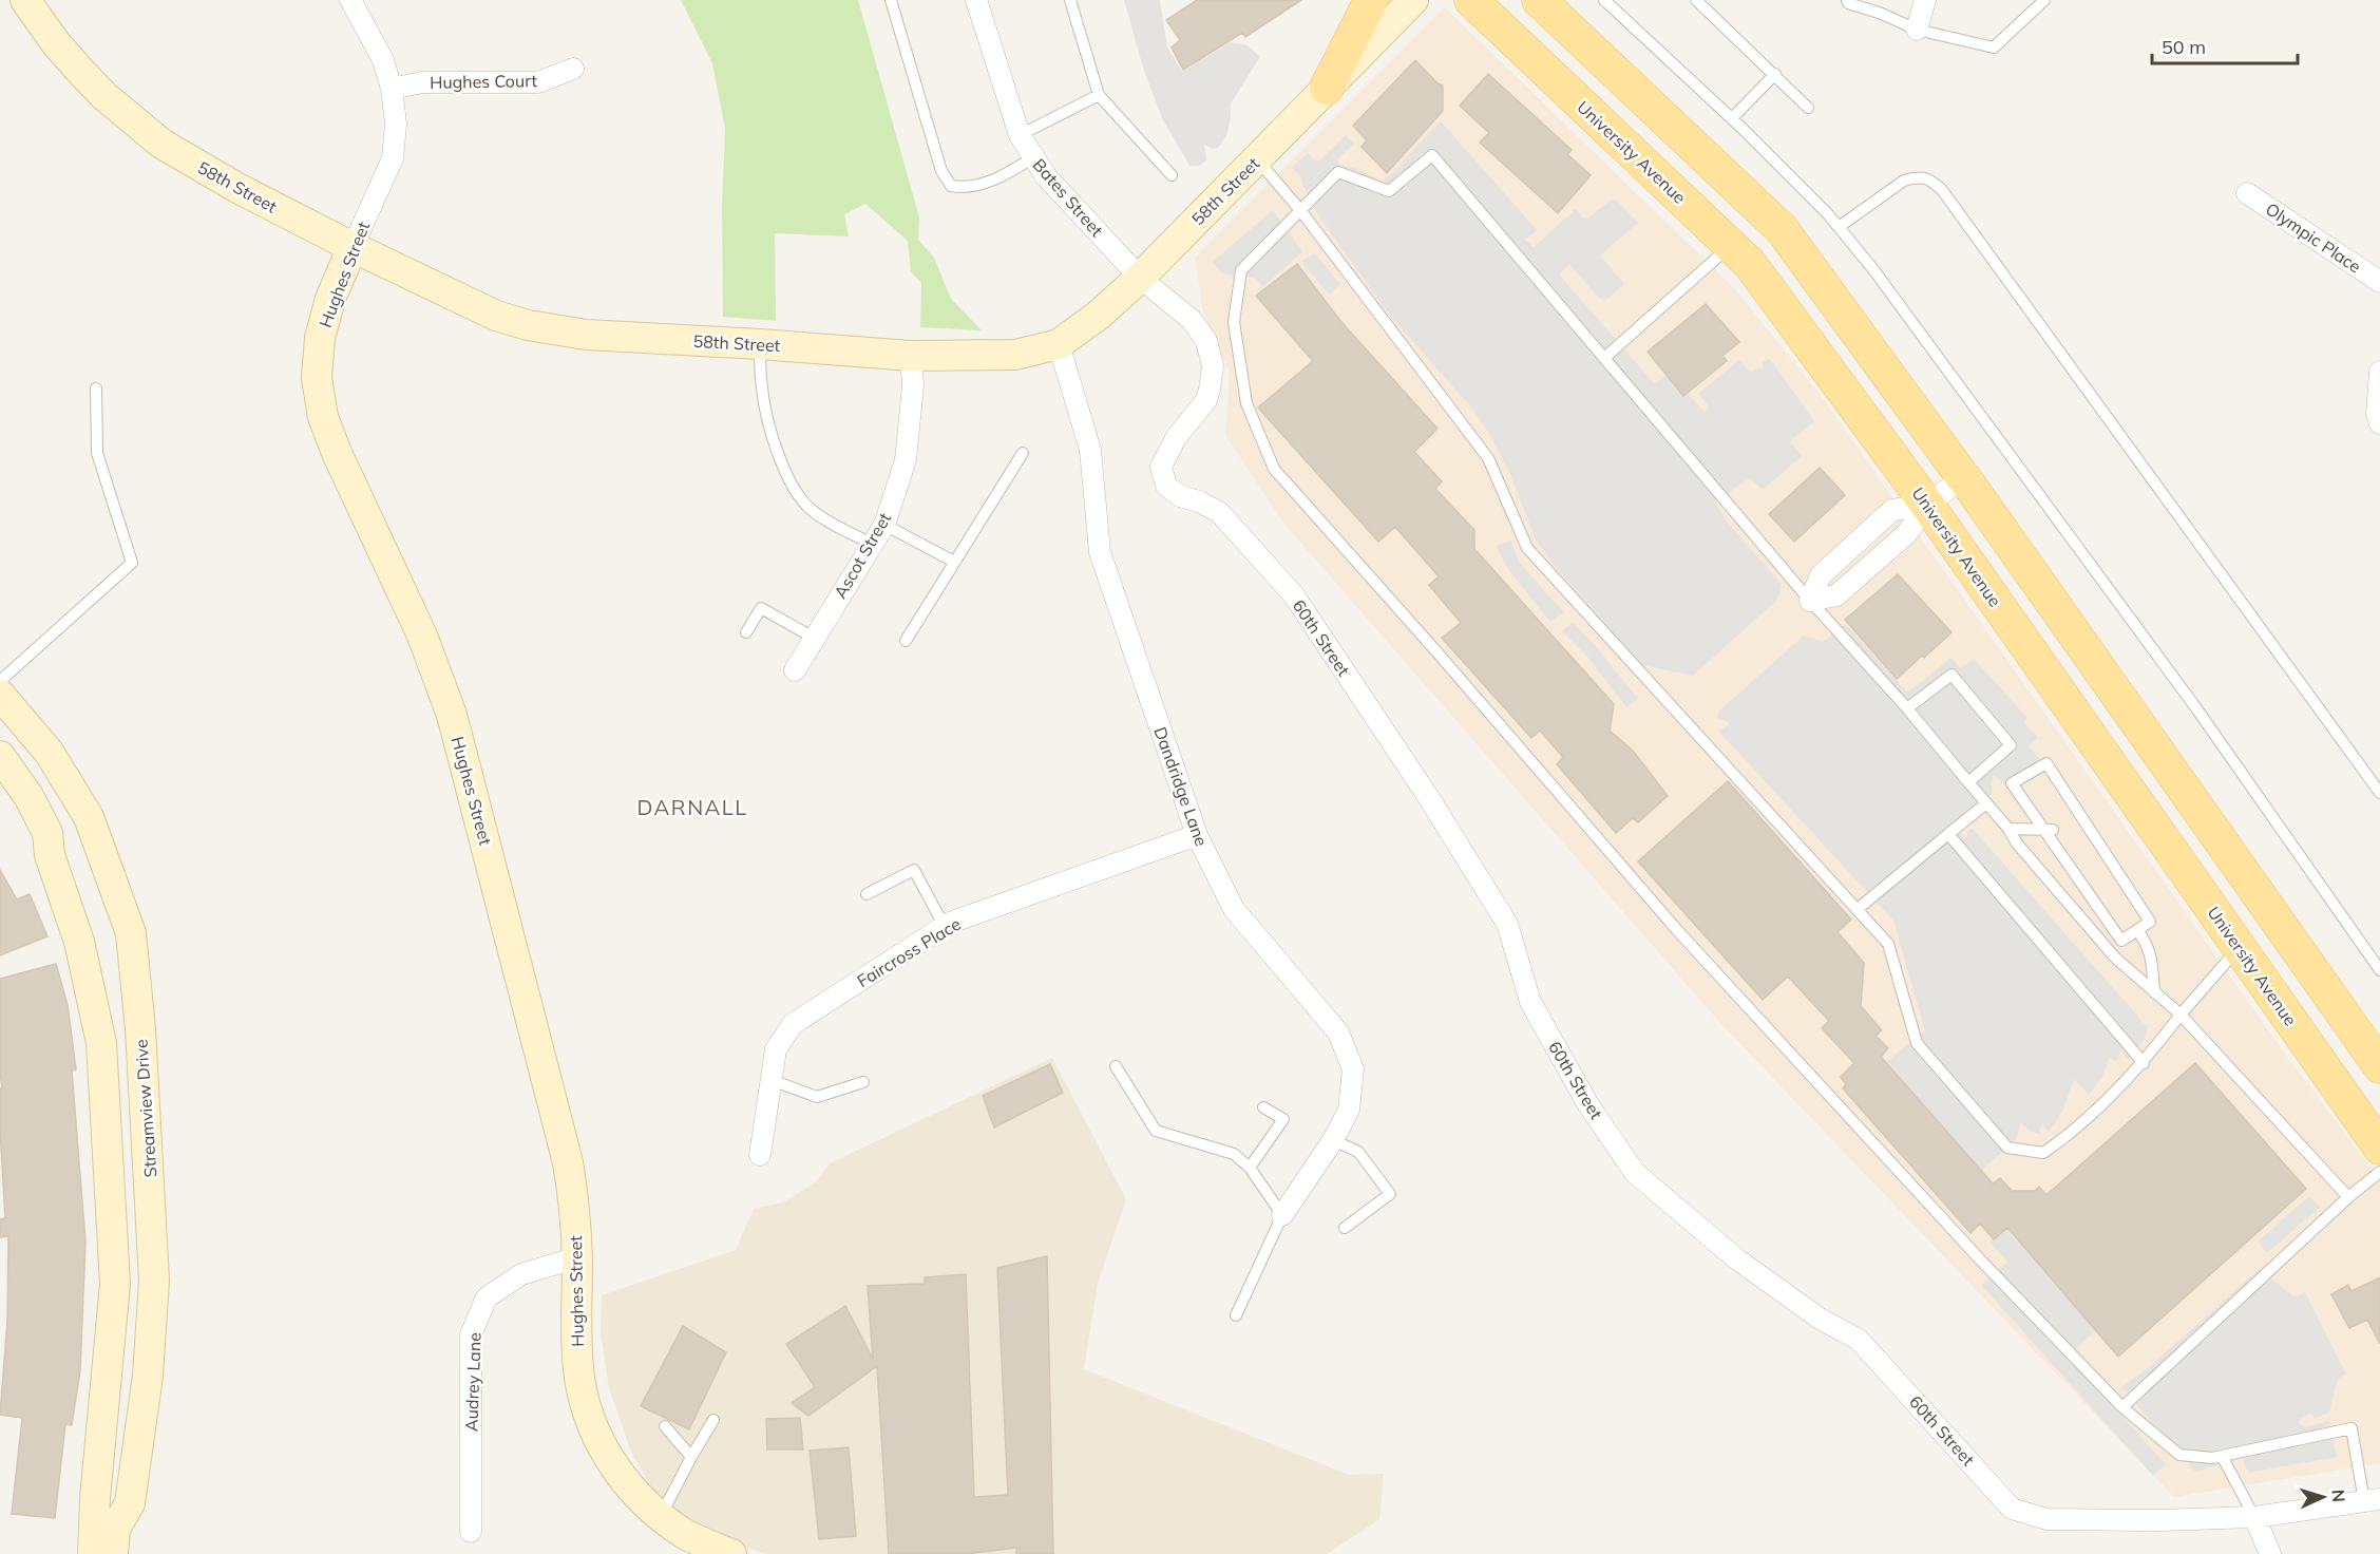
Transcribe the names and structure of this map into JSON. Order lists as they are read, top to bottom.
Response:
{
  "streets": {
    "main road": ["University Avenue"],
    "street": [
      "Hughes Court",
      "58th Street",
      "Bates Street",
      "Olympic Place",
      "Hughes Street",
      "Ascot Street",
      "60th Street",
      "Dandridge Lane",
      "Faircross Place",
      "Streamview Drive",
      "Audrey Lane"
    ]
  },
  "crossings": [
    ["Hughes Court", "Hughes Street"],
    ["58th Street", "Bates Street"],
    ["58th Street", "Hughes Street"],
    ["58th Street", "Ascot Street"],
    ["58th Street", "60th Street"],
    ["58th Street", "Dandridge Lane"],
    ["Bates Street", "60th Street"],
    ["Hughes Street", "Audrey Lane"],
    ["Dandridge Lane", "Faircross Place"]
  ],
  "districts": ["DARNALL"],
  "scale_bar": "50 m",
  "north": "right"
}
